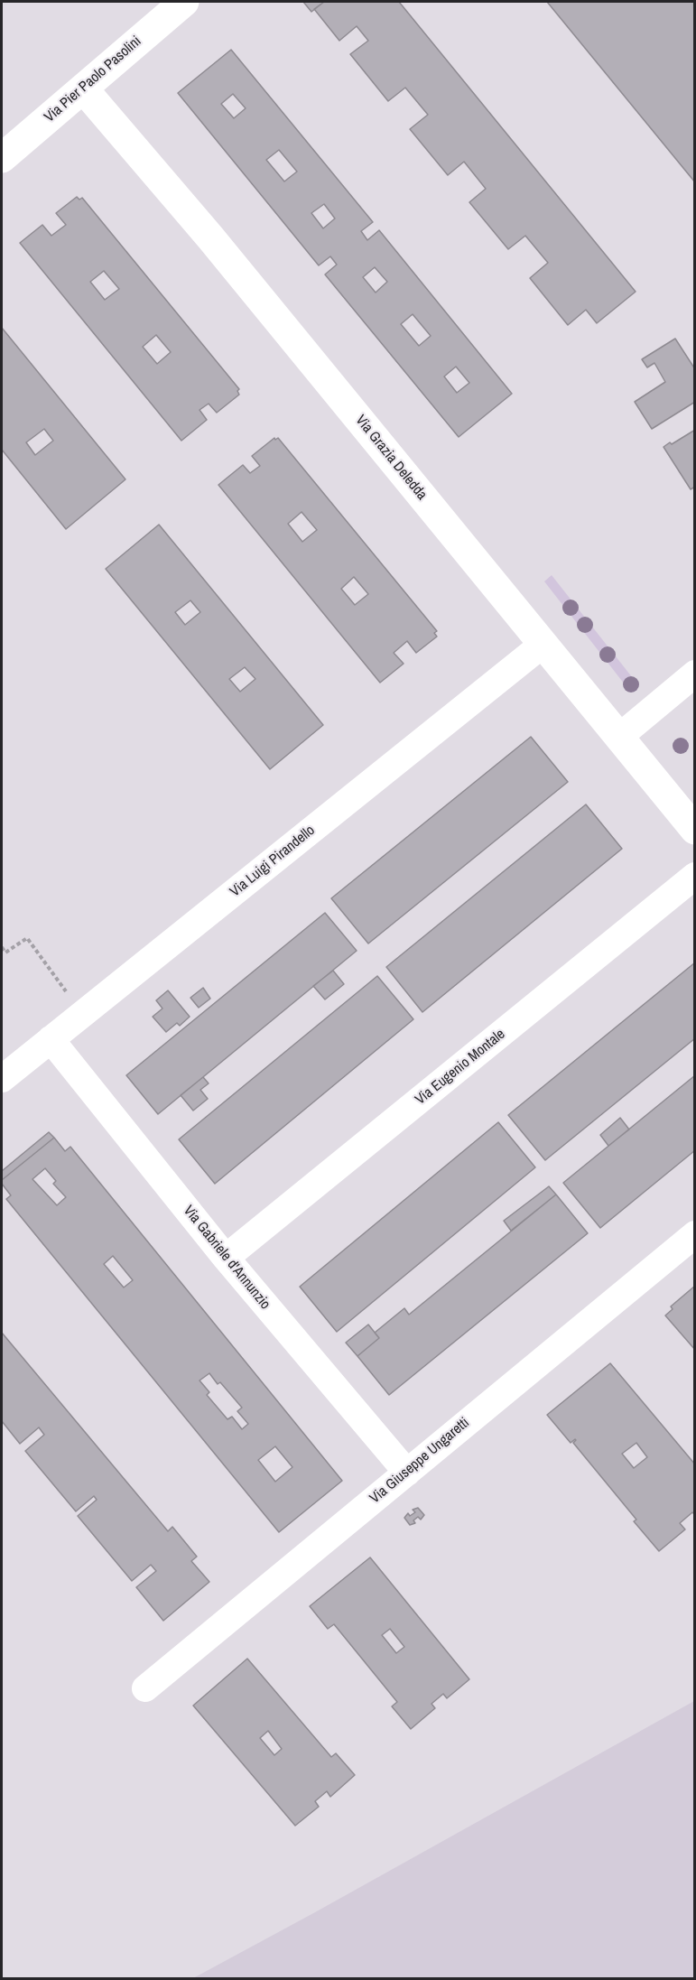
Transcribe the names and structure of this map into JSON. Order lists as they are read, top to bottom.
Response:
{
  "streets": {
    "street": [
      "Via Pier Paolo Pasolini",
      "Via Grazia Deledda",
      "Via Luigi Pirandello",
      "Via Eugenio Montale",
      "Via Gabriele d'Annunzio",
      "Via Giuseppe Ungaretti"
    ]
  },
  "crossings": [
    ["Via Pier Paolo Pasolini", "Via Grazia Deledda"],
    ["Via Grazia Deledda", "Via Luigi Pirandello"],
    ["Via Luigi Pirandello", "Via Gabriele d'Annunzio"],
    ["Via Eugenio Montale", "Via Gabriele d'Annunzio"],
    ["Via Gabriele d'Annunzio", "Via Giuseppe Ungaretti"]
  ]
}
